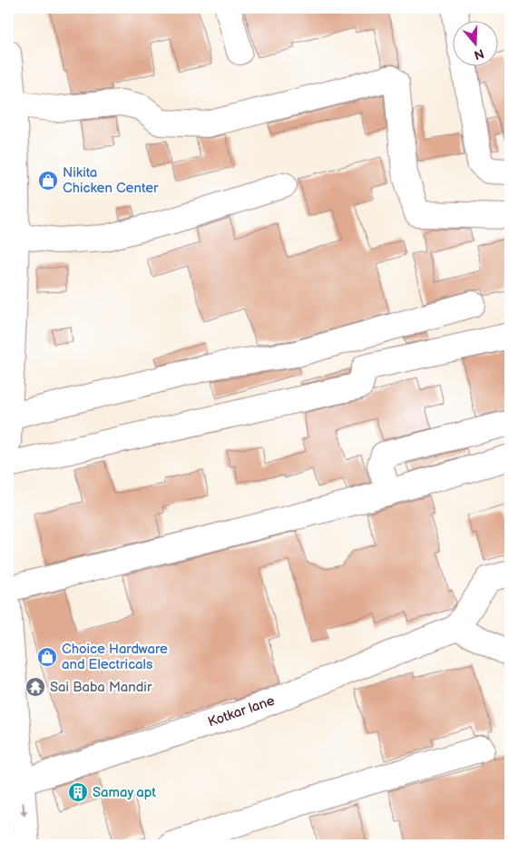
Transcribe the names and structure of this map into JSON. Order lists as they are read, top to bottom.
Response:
{
  "streets": {
    "street": ["Kotkar lane"]
  },
  "places": {
    "shop": ["Nikita Chicken Center", "Choice Hardware and Electricals"],
    "temple": ["Sai Baba Mandir"],
    "building": ["Samay apt"]
  },
  "north": "bottom"
}
